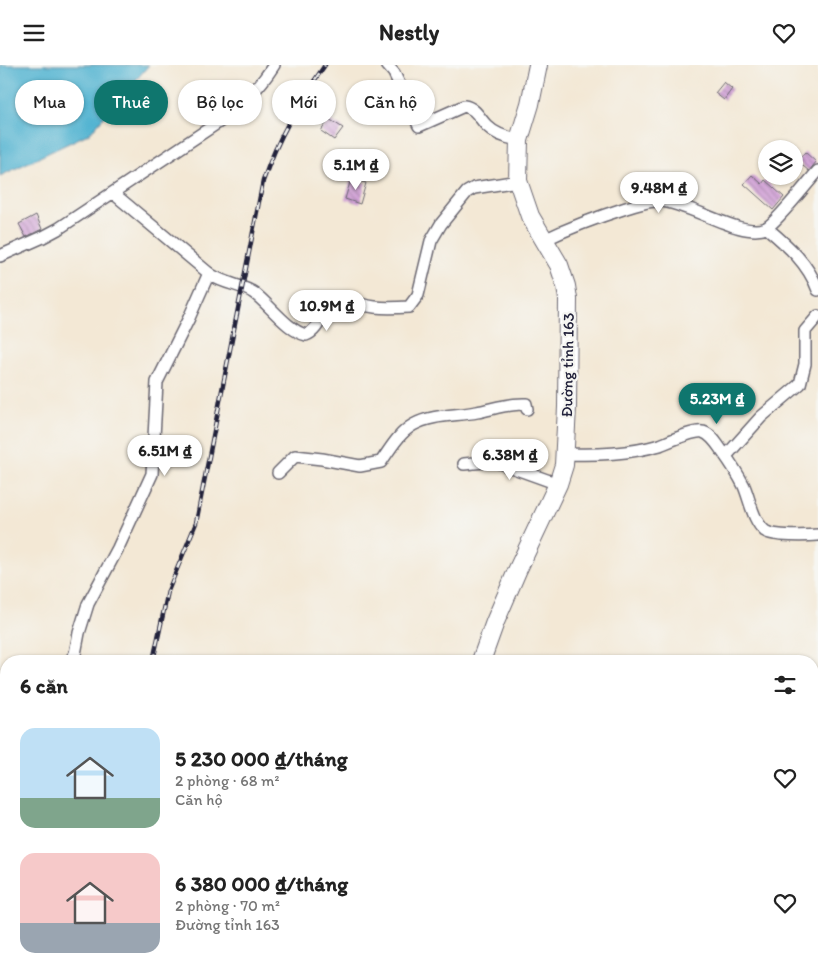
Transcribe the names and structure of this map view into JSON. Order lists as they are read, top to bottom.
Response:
{
  "streets": {
    "main road": ["Đường tỉnh 163"]
  },
  "page": {
    "header": "Nestly",
    "chip": [
      "Mua",
      "Thuê",
      "Bộ lọc",
      "Mới",
      "Căn hộ"
    ],
    "price": [
      "5.1M ₫",
      "9.48M ₫",
      "10.9M ₫",
      "5.23M ₫",
      "6.51M ₫",
      "6.38M ₫"
    ],
    "heading": "6 căn",
    "list": [
      {
        "name": "5 230 000 ₫/tháng",
        "note": "2 phòng · 68 m² · Căn hộ"
      },
      {
        "name": "6 380 000 ₫/tháng",
        "note": "2 phòng · 70 m² · Đường tỉnh 163"
      }
    ]
  }
}
